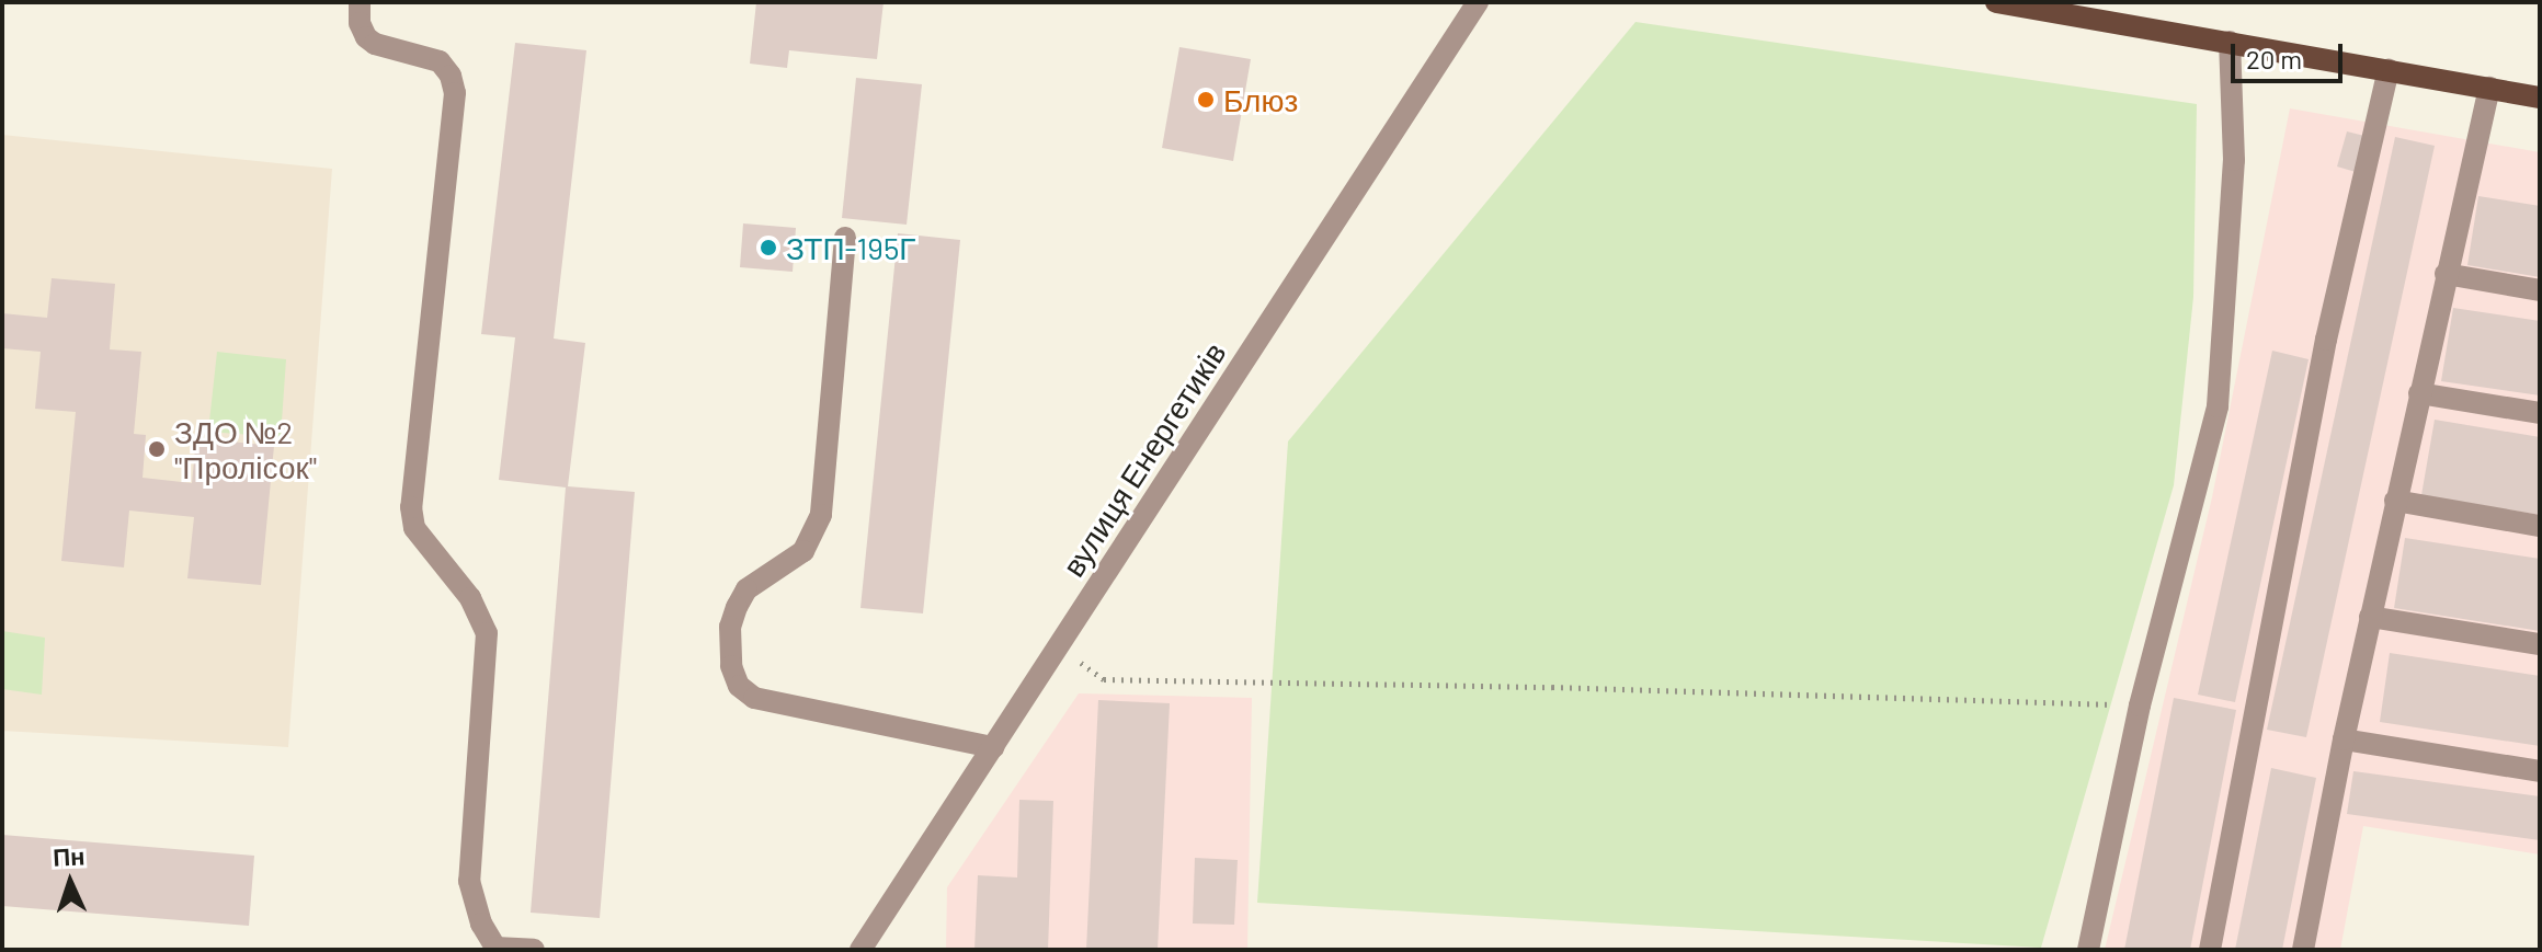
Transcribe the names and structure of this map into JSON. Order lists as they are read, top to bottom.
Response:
{
  "streets": {
    "street": ["вулиця Енергетиків"]
  },
  "places": ["Блюз", "ЗТП-195Г", "ЗДО №2 \"Пролісок\""],
  "scale_bar": "20 m",
  "north": "top"
}
